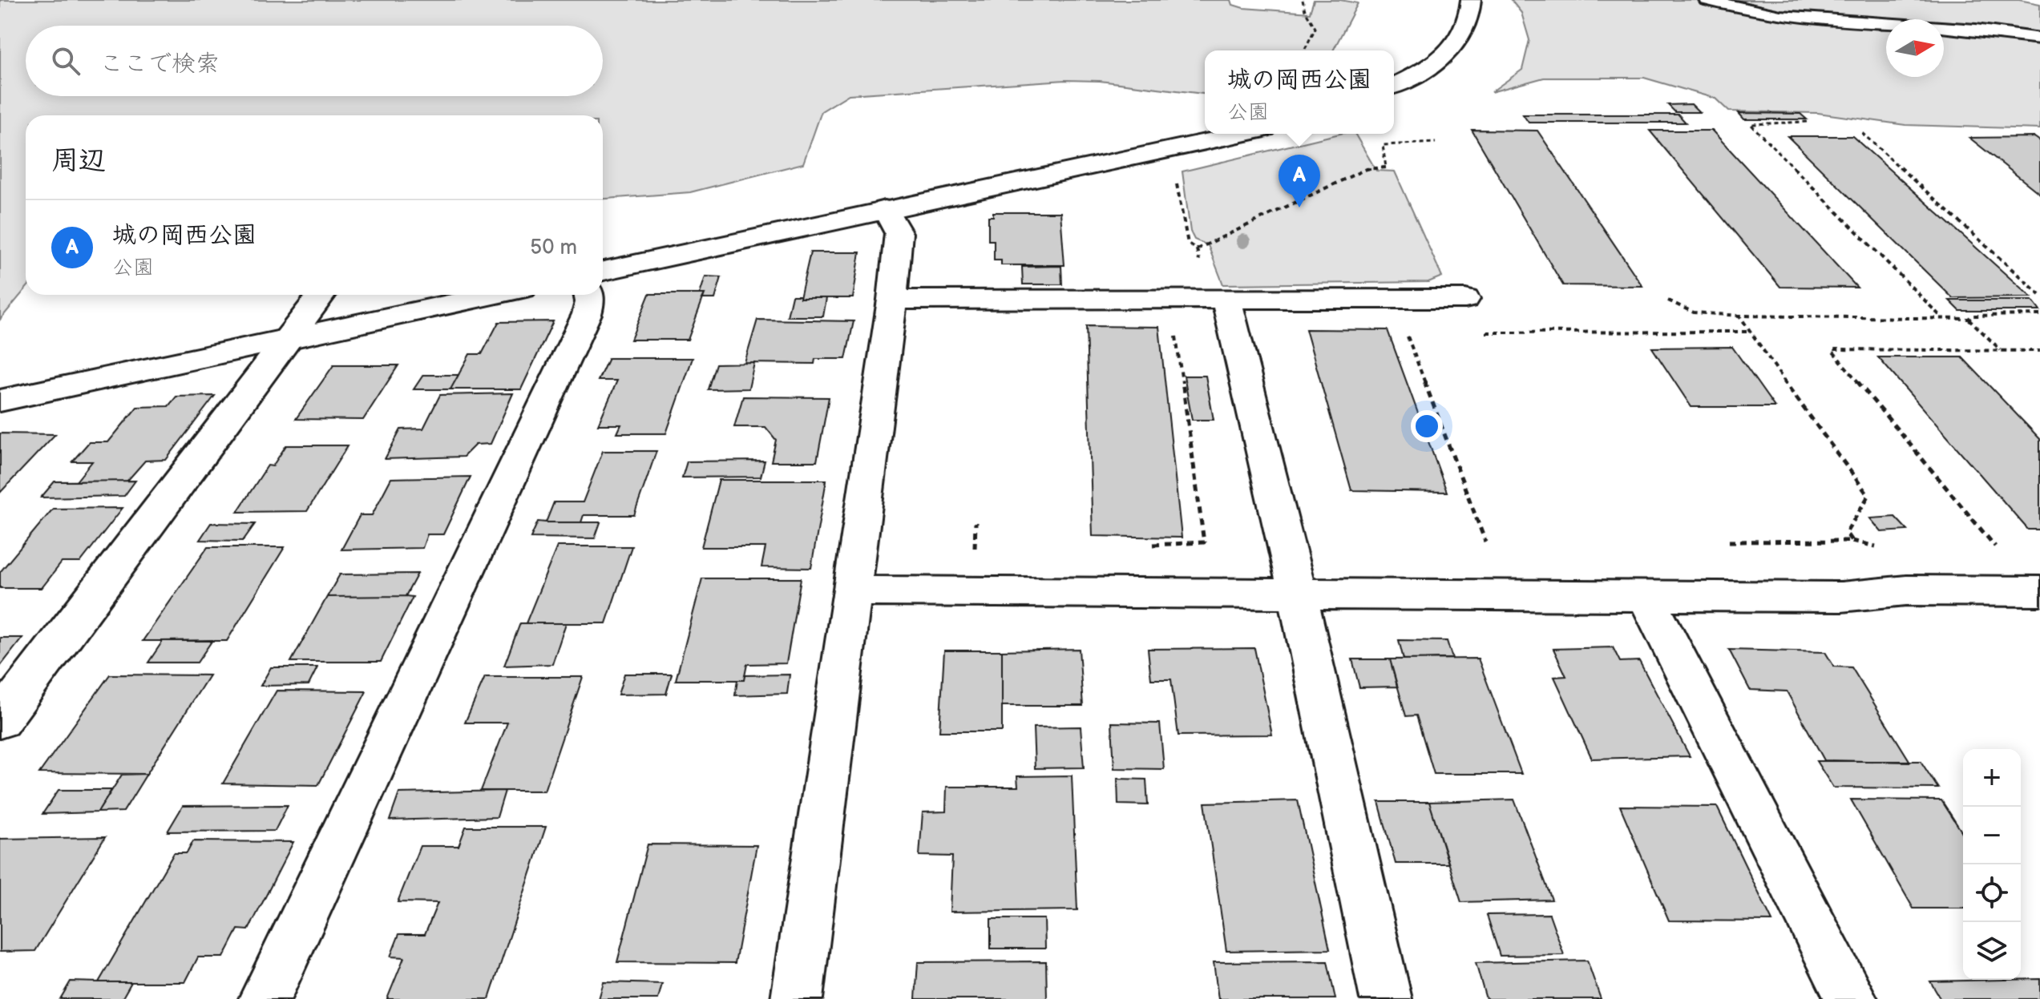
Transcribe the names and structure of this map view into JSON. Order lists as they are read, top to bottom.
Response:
{
  "north": "right",
  "page": {
    "search": "ここで検索",
    "popup": ["城の岡西公園", "公園"],
    "heading": "周辺",
    "pins": "A",
    "list": [
      {
        "mark": "A",
        "name": "城の岡西公園",
        "note": "公園",
        "value": "50 m"
      }
    ],
    "map_buttons": ["+", "−"]
  }
}
